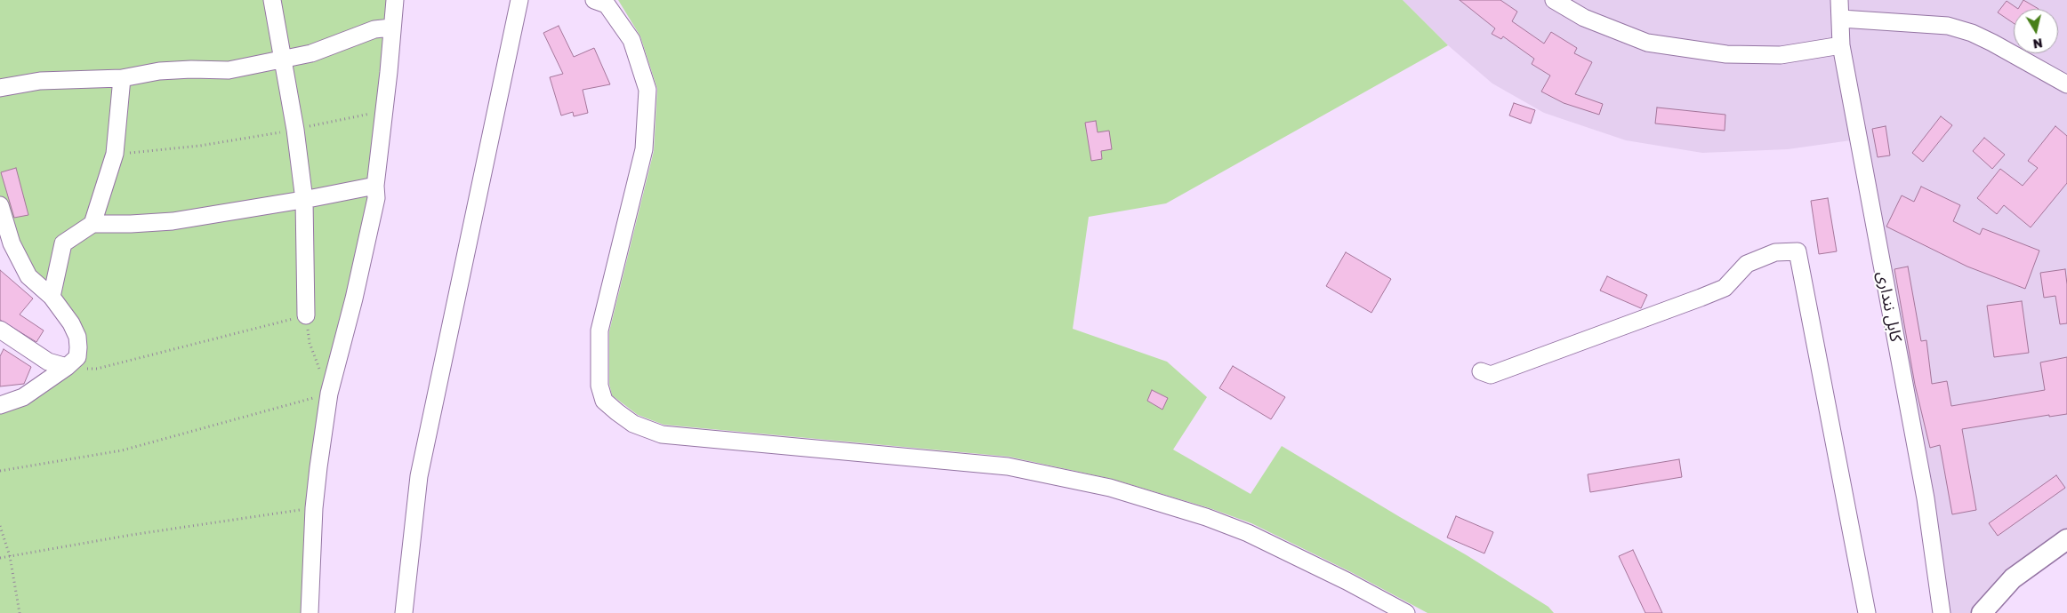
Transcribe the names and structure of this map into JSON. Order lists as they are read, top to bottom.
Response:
{
  "streets": {
    "street": ["کابل ننداری"]
  },
  "north": "bottom"
}
